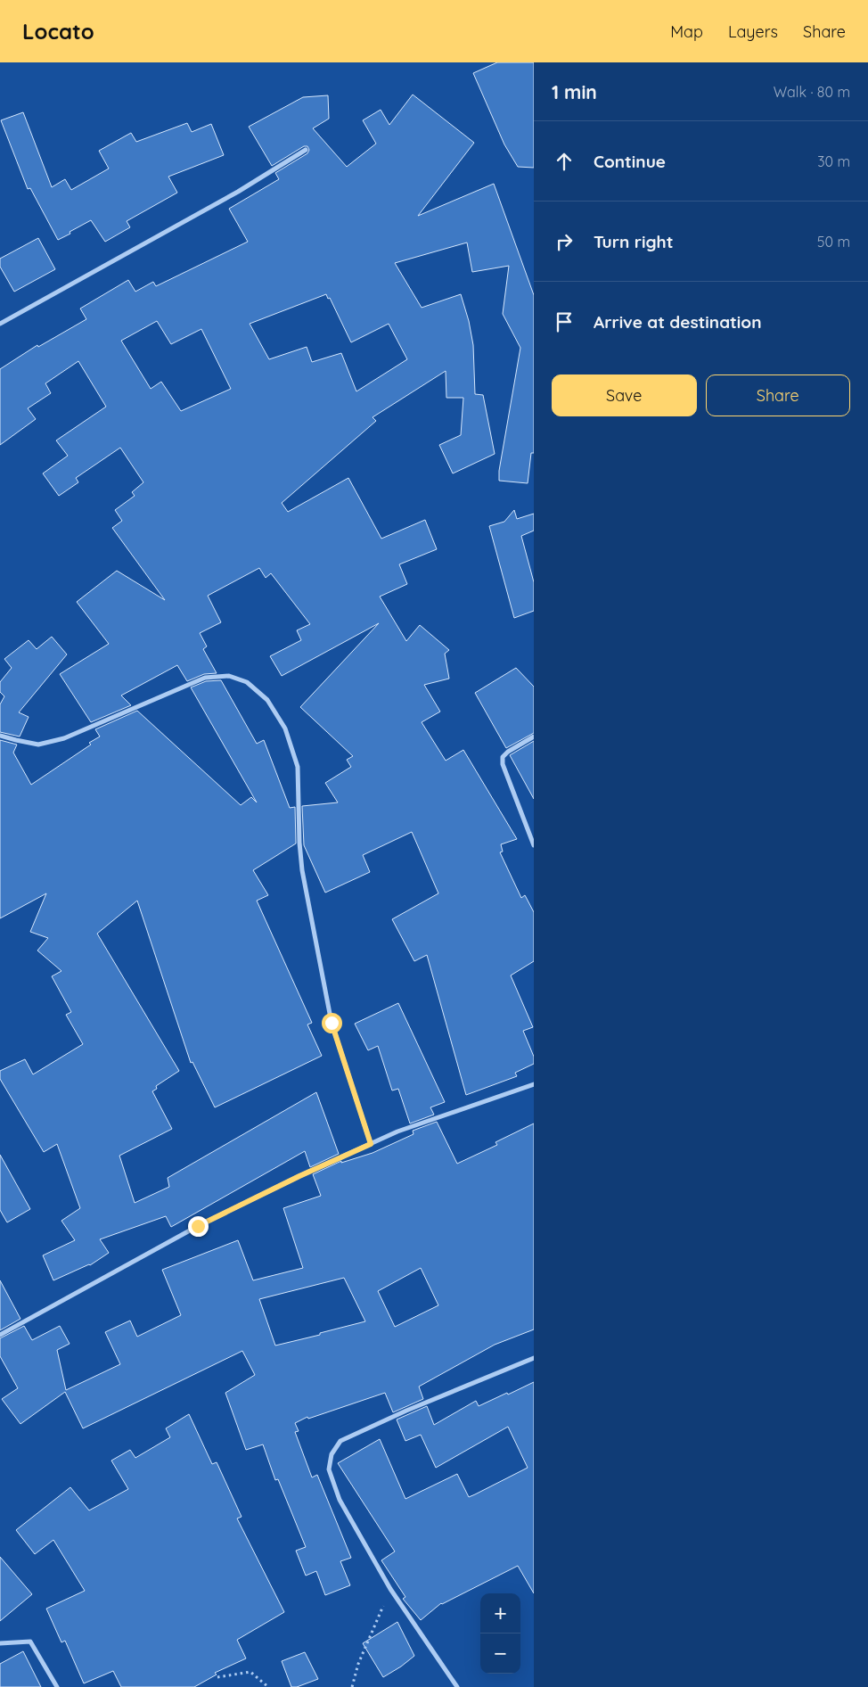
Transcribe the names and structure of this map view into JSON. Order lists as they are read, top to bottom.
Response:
{
  "page": {
    "header": "Locato",
    "nav": ["Map", "Layers", "Share"],
    "heading": ["1 min", "Walk · 80 m"],
    "list": [
      ["Continue", "30 m"],
      ["Turn right", "50 m"],
      "Arrive at destination"
    ],
    "buttons": ["Save", "Share"],
    "map_buttons": ["+", "−"]
  }
}
